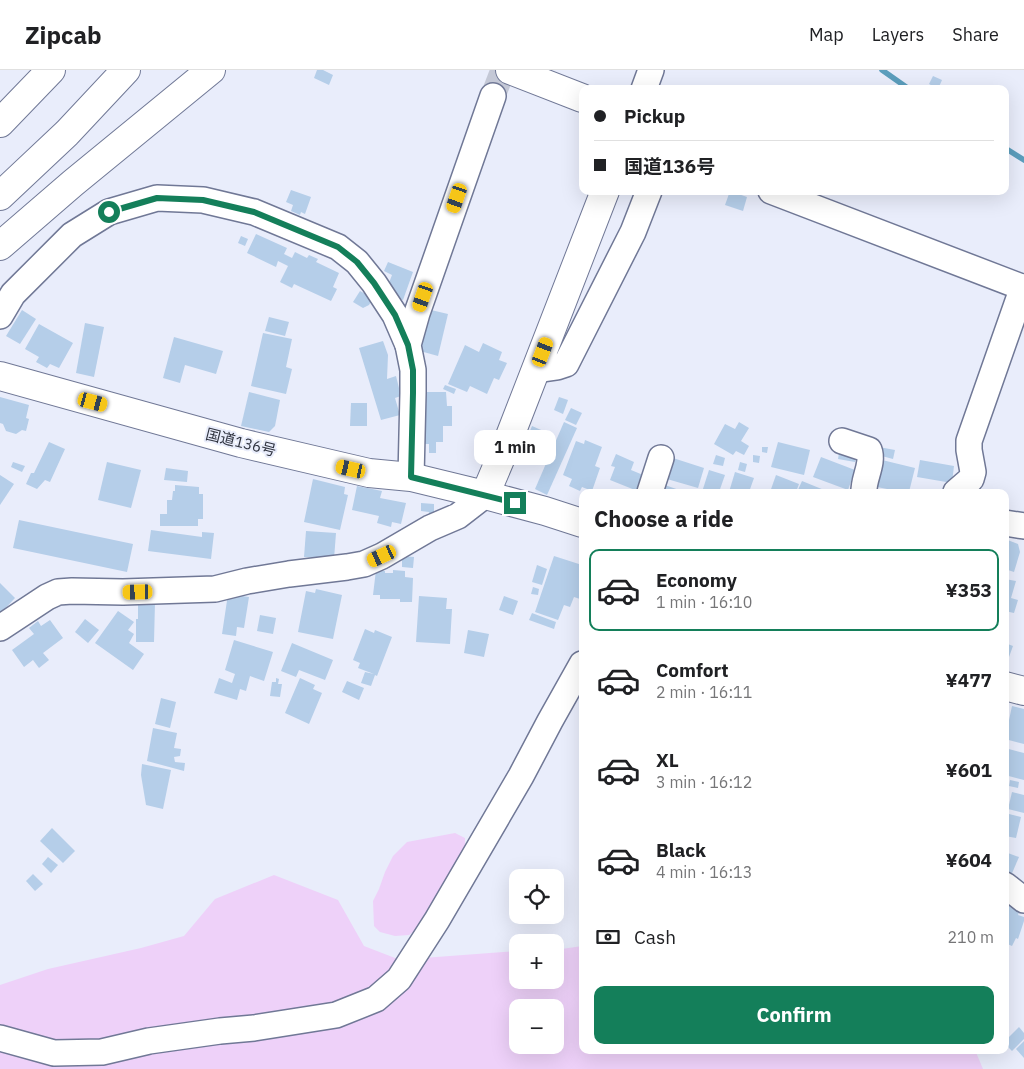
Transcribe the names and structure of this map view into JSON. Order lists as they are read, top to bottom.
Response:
{
  "streets": {
    "highway": ["国道136号"]
  },
  "page": {
    "header": "Zipcab",
    "nav": ["Map", "Layers", "Share"],
    "banner": ["Pickup", "国道136号"],
    "bubble": "1 min",
    "heading": "Choose a ride",
    "list": [
      {
        "name": "Economy",
        "note": "1 min · 16:10",
        "value": "¥353"
      },
      {
        "name": "Comfort",
        "note": "2 min · 16:11",
        "value": "¥477"
      },
      {
        "name": "XL",
        "note": "3 min · 16:12",
        "value": "¥601"
      },
      {
        "name": "Black",
        "note": "4 min · 16:13",
        "value": "¥604"
      }
    ],
    "map_buttons": ["+", "−"],
    "pay": ["Cash", "210 m"],
    "buttons": "Confirm"
  }
}
